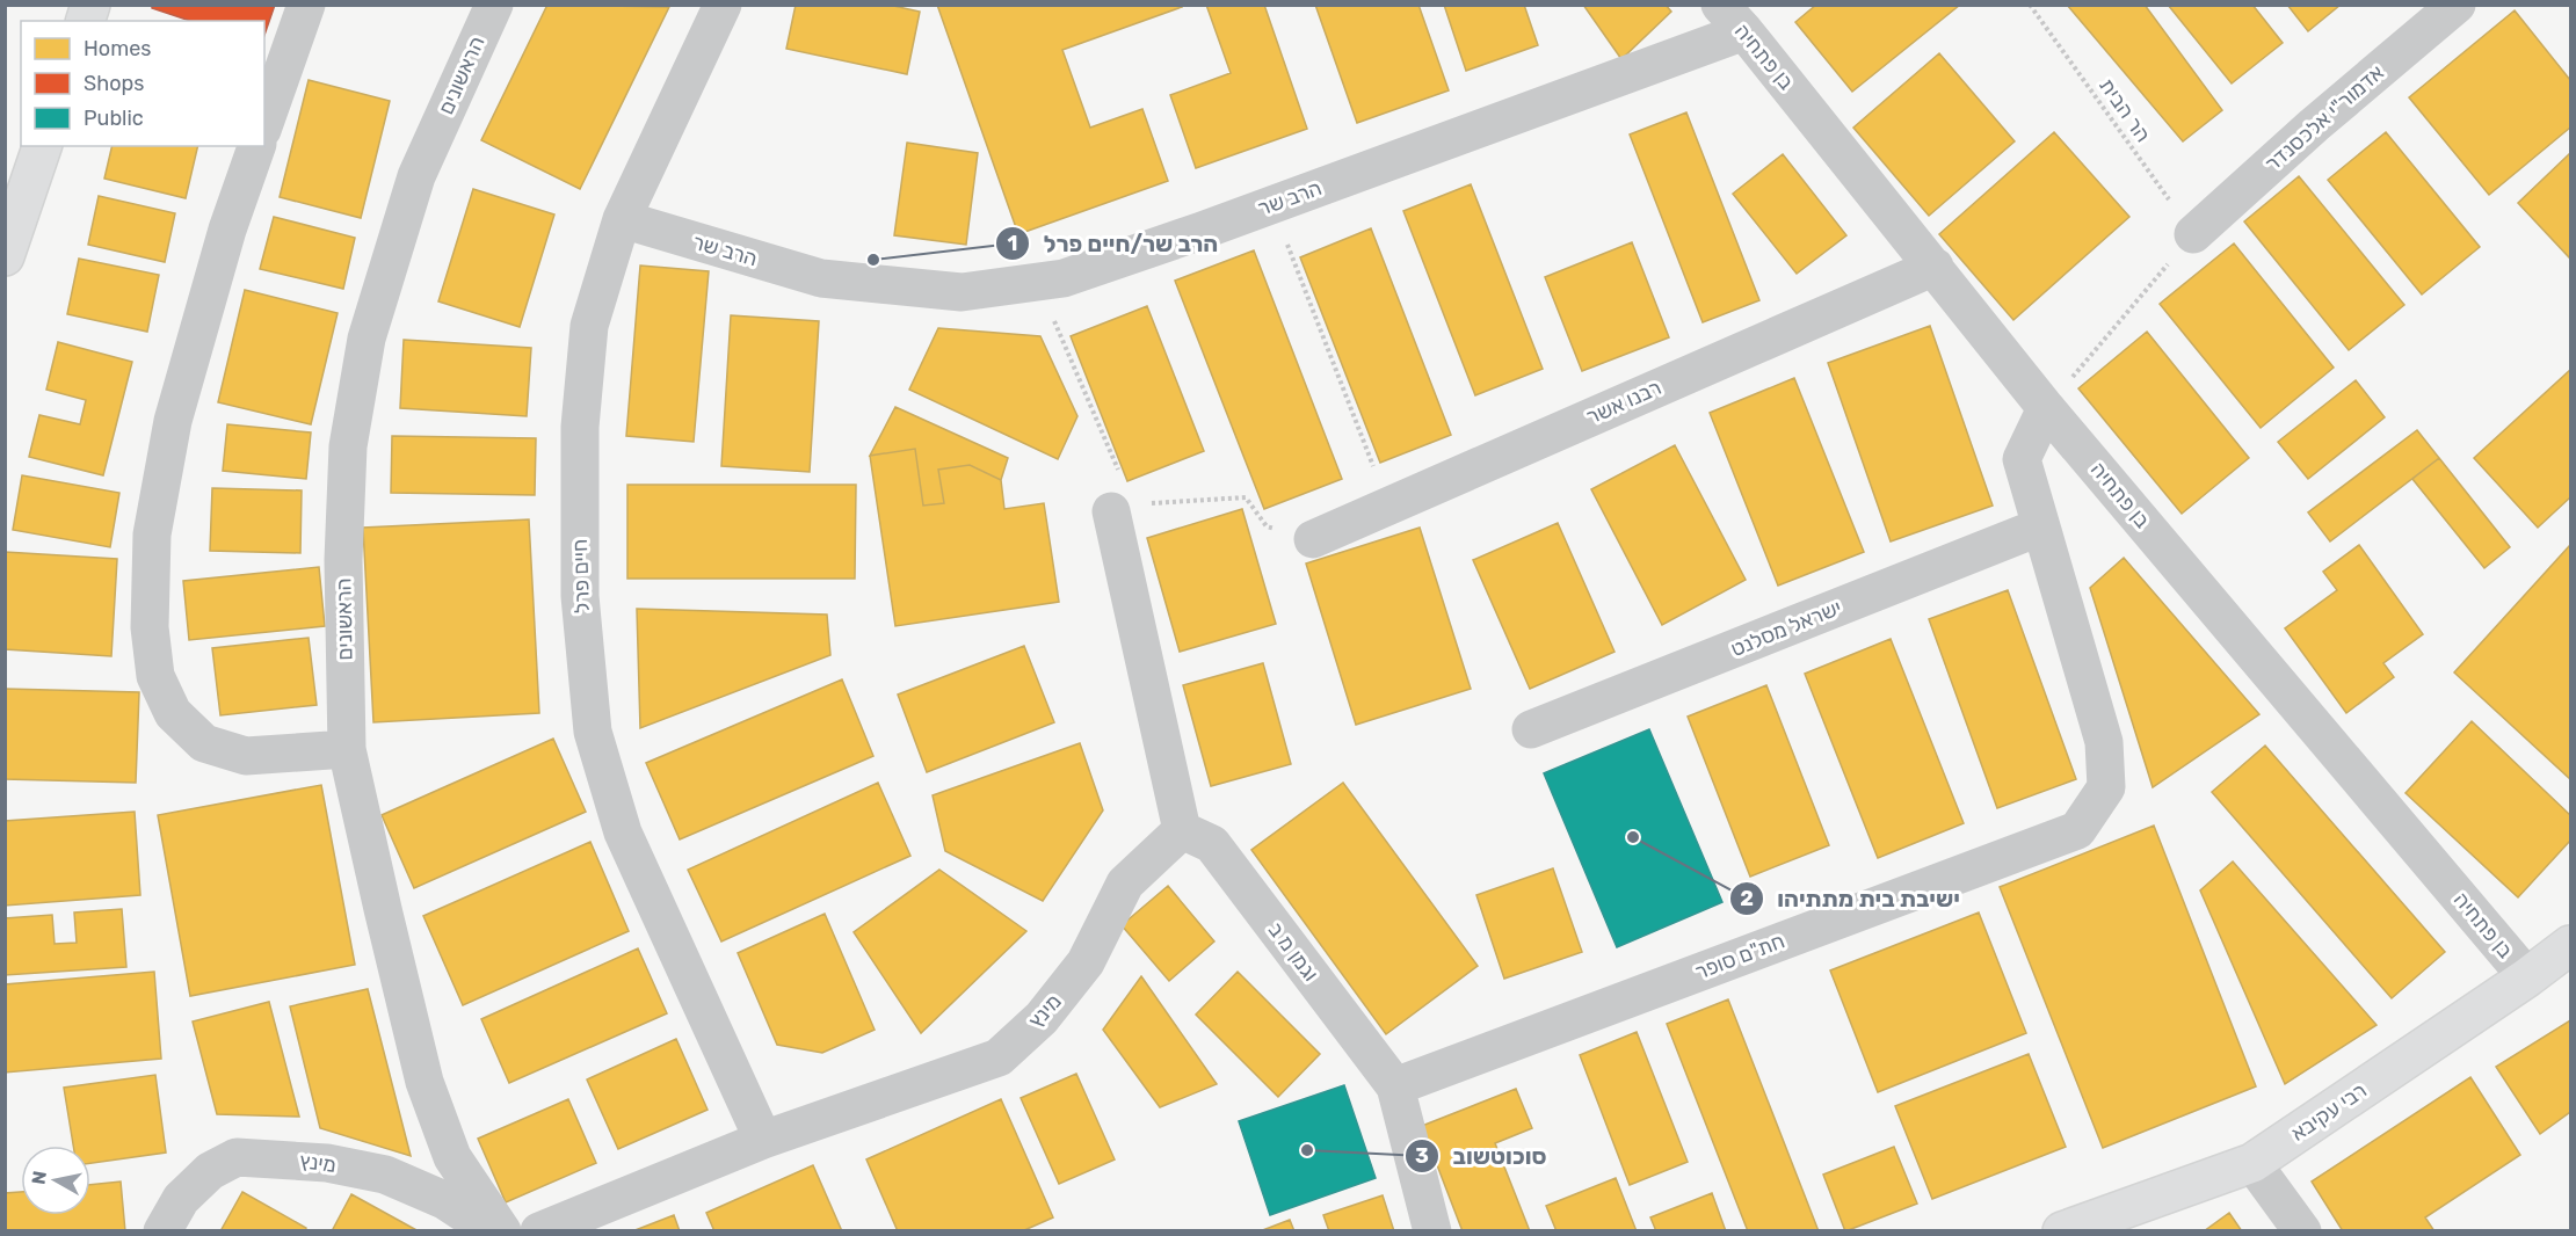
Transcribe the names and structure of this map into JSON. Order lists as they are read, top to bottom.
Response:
{
  "streets": {
    "street": [
      "בן פתחיה",
      "הראשונים",
      "אדמור\"י אלכסנדר",
      "הרב שר",
      "רבנו אשר",
      "חיים פרל",
      "ישראל מסלנט",
      "וגמן מ ב",
      "חת\"ם סופר",
      "מינץ",
      "רבי עקיבא"
    ],
    "path": ["הר הבית"]
  },
  "crossings": [
    ["בן פתחיה", "הרב שר"],
    ["בן פתחיה", "רבנו אשר"],
    ["בן פתחיה", "חת\"ם סופר"],
    ["בן פתחיה", "רבי עקיבא"],
    ["הר הבית", "אדמור\"י אלכסנדר"],
    ["הרב שר", "חיים פרל"],
    ["חיים פרל", "מינץ"],
    ["ישראל מסלנט", "חת\"ם סופר"],
    ["וגמן מ ב", "חת\"ם סופר"],
    ["וגמן מ ב", "מינץ"]
  ],
  "places": ["הרב שר/חיים פרל", "ישיבת בית מתתיהו", "סוכוטשוב"],
  "legend": ["Homes", "Shops", "Public"],
  "north": "left"
}
